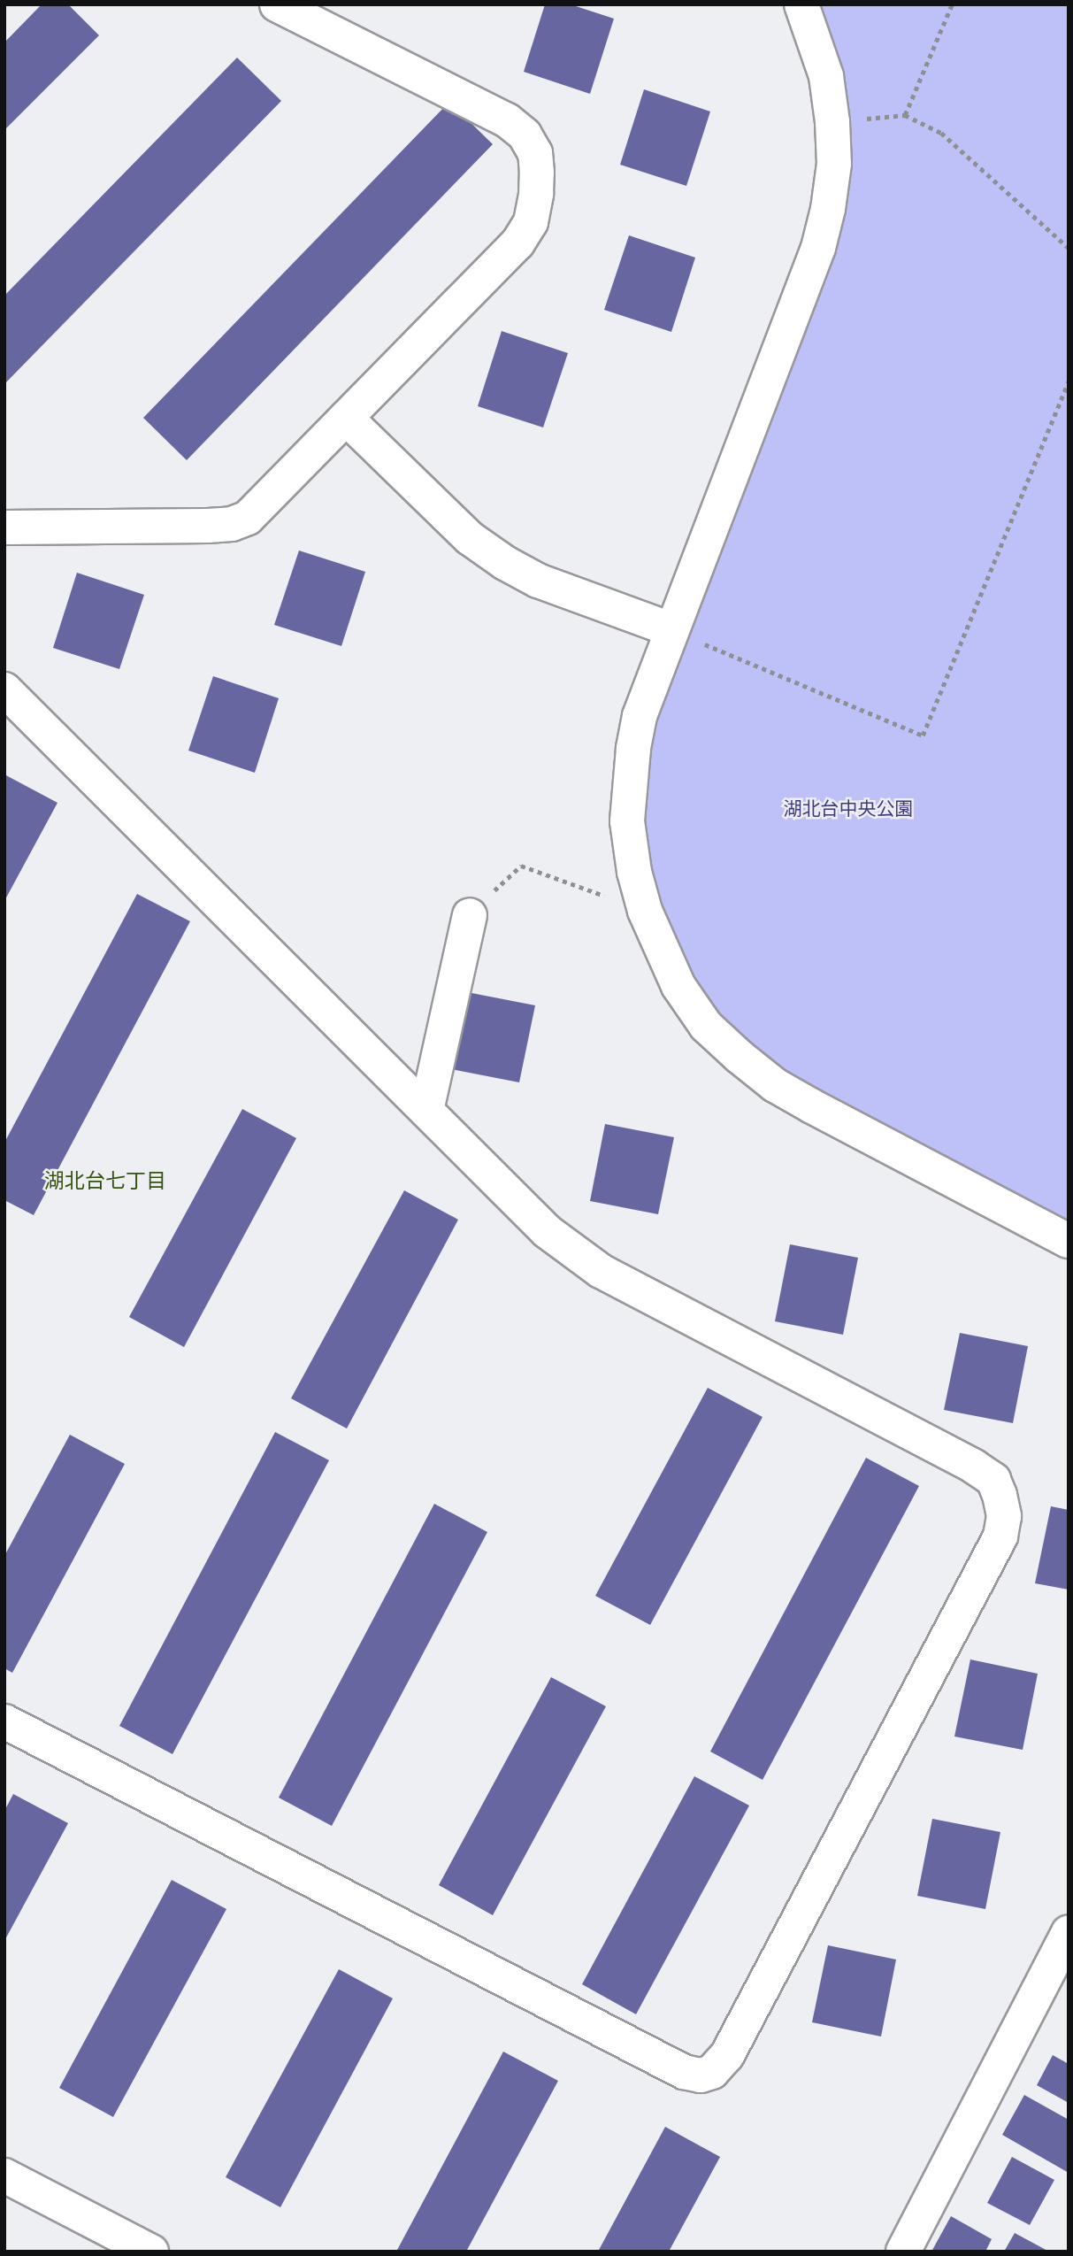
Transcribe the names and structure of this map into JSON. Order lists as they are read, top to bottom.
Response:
{
  "districts": ["湖北台七丁目"],
  "parks": ["湖北台中央公園"]
}
